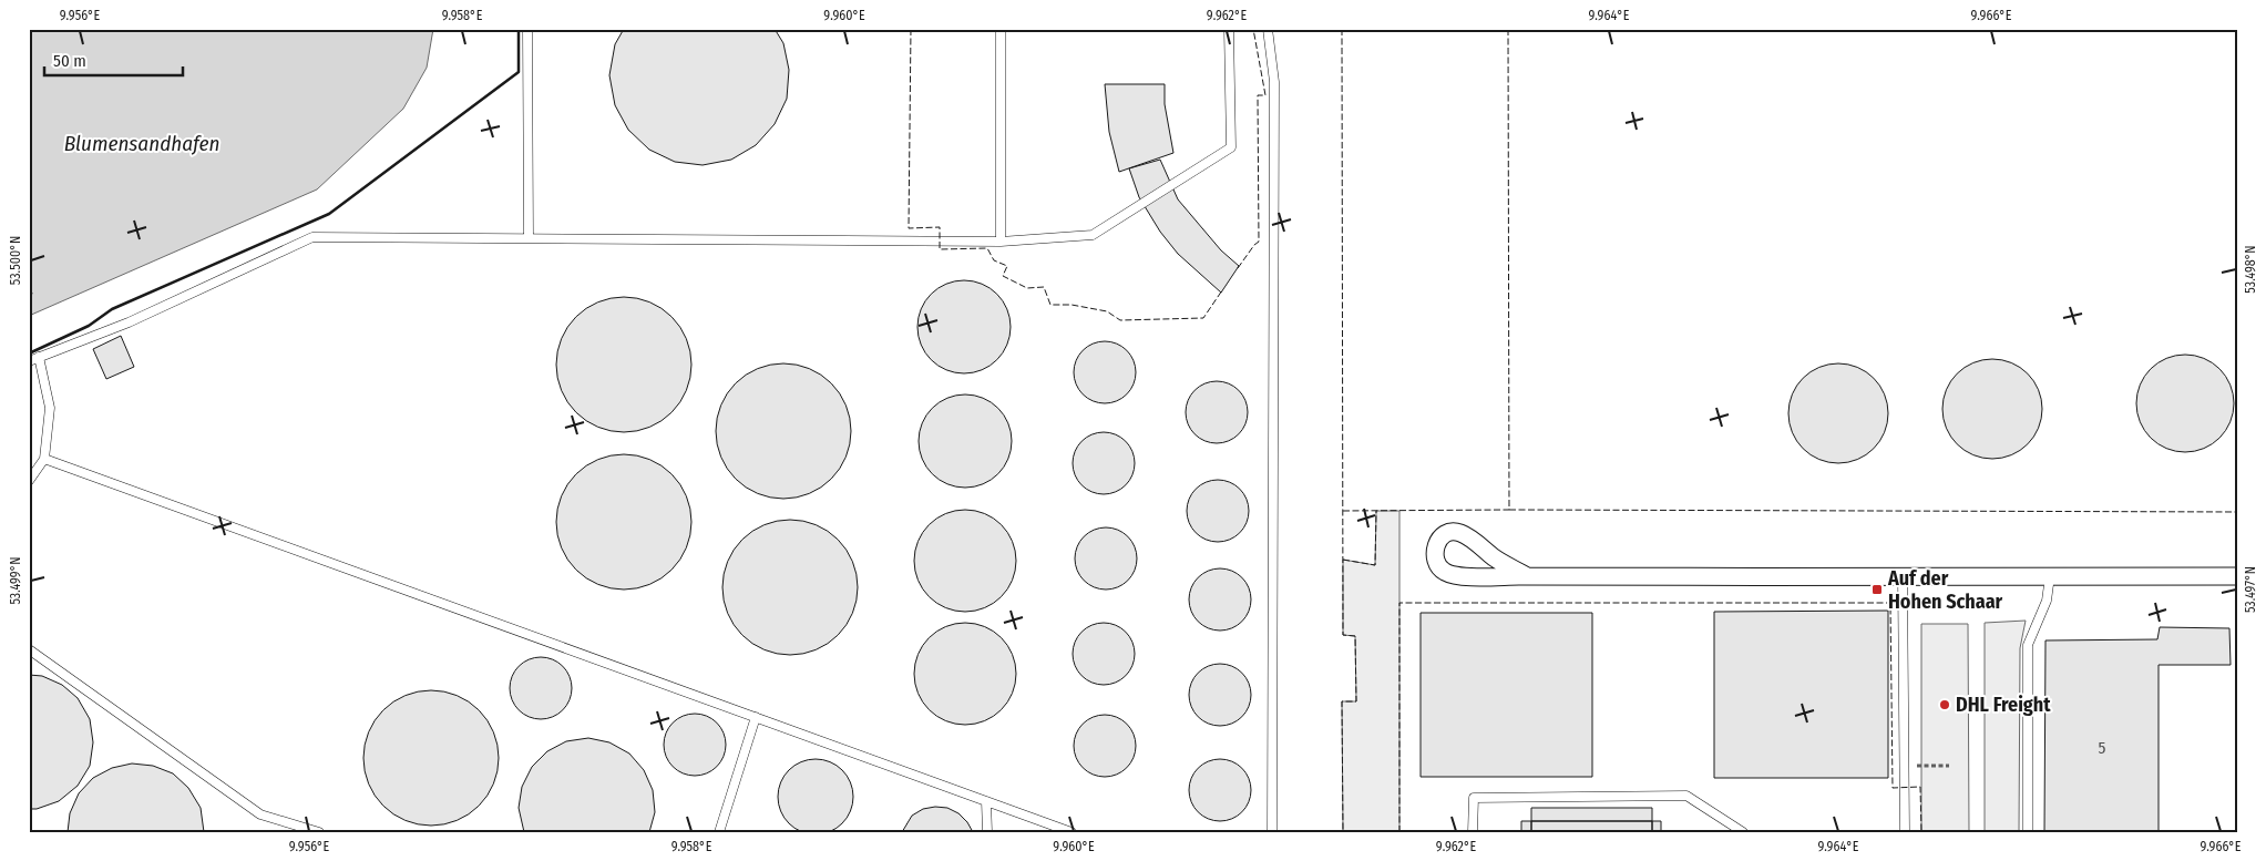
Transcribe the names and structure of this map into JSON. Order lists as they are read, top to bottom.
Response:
{
  "water": ["Blumensandhafen"],
  "places": {
    "transit": ["Auf der Hohen Schaar"],
    "other": ["DHL Freight"]
  },
  "house_numbers": ["5"],
  "scale_bar": "50 m",
  "coordinates": [
    "9.956°E",
    "9.958°E",
    "9.960°E",
    "9.962°E",
    "9.964°E",
    "9.966°E",
    "53.500°N",
    "53.498°N",
    "53.499°N",
    "53.497°N"
  ]
}
